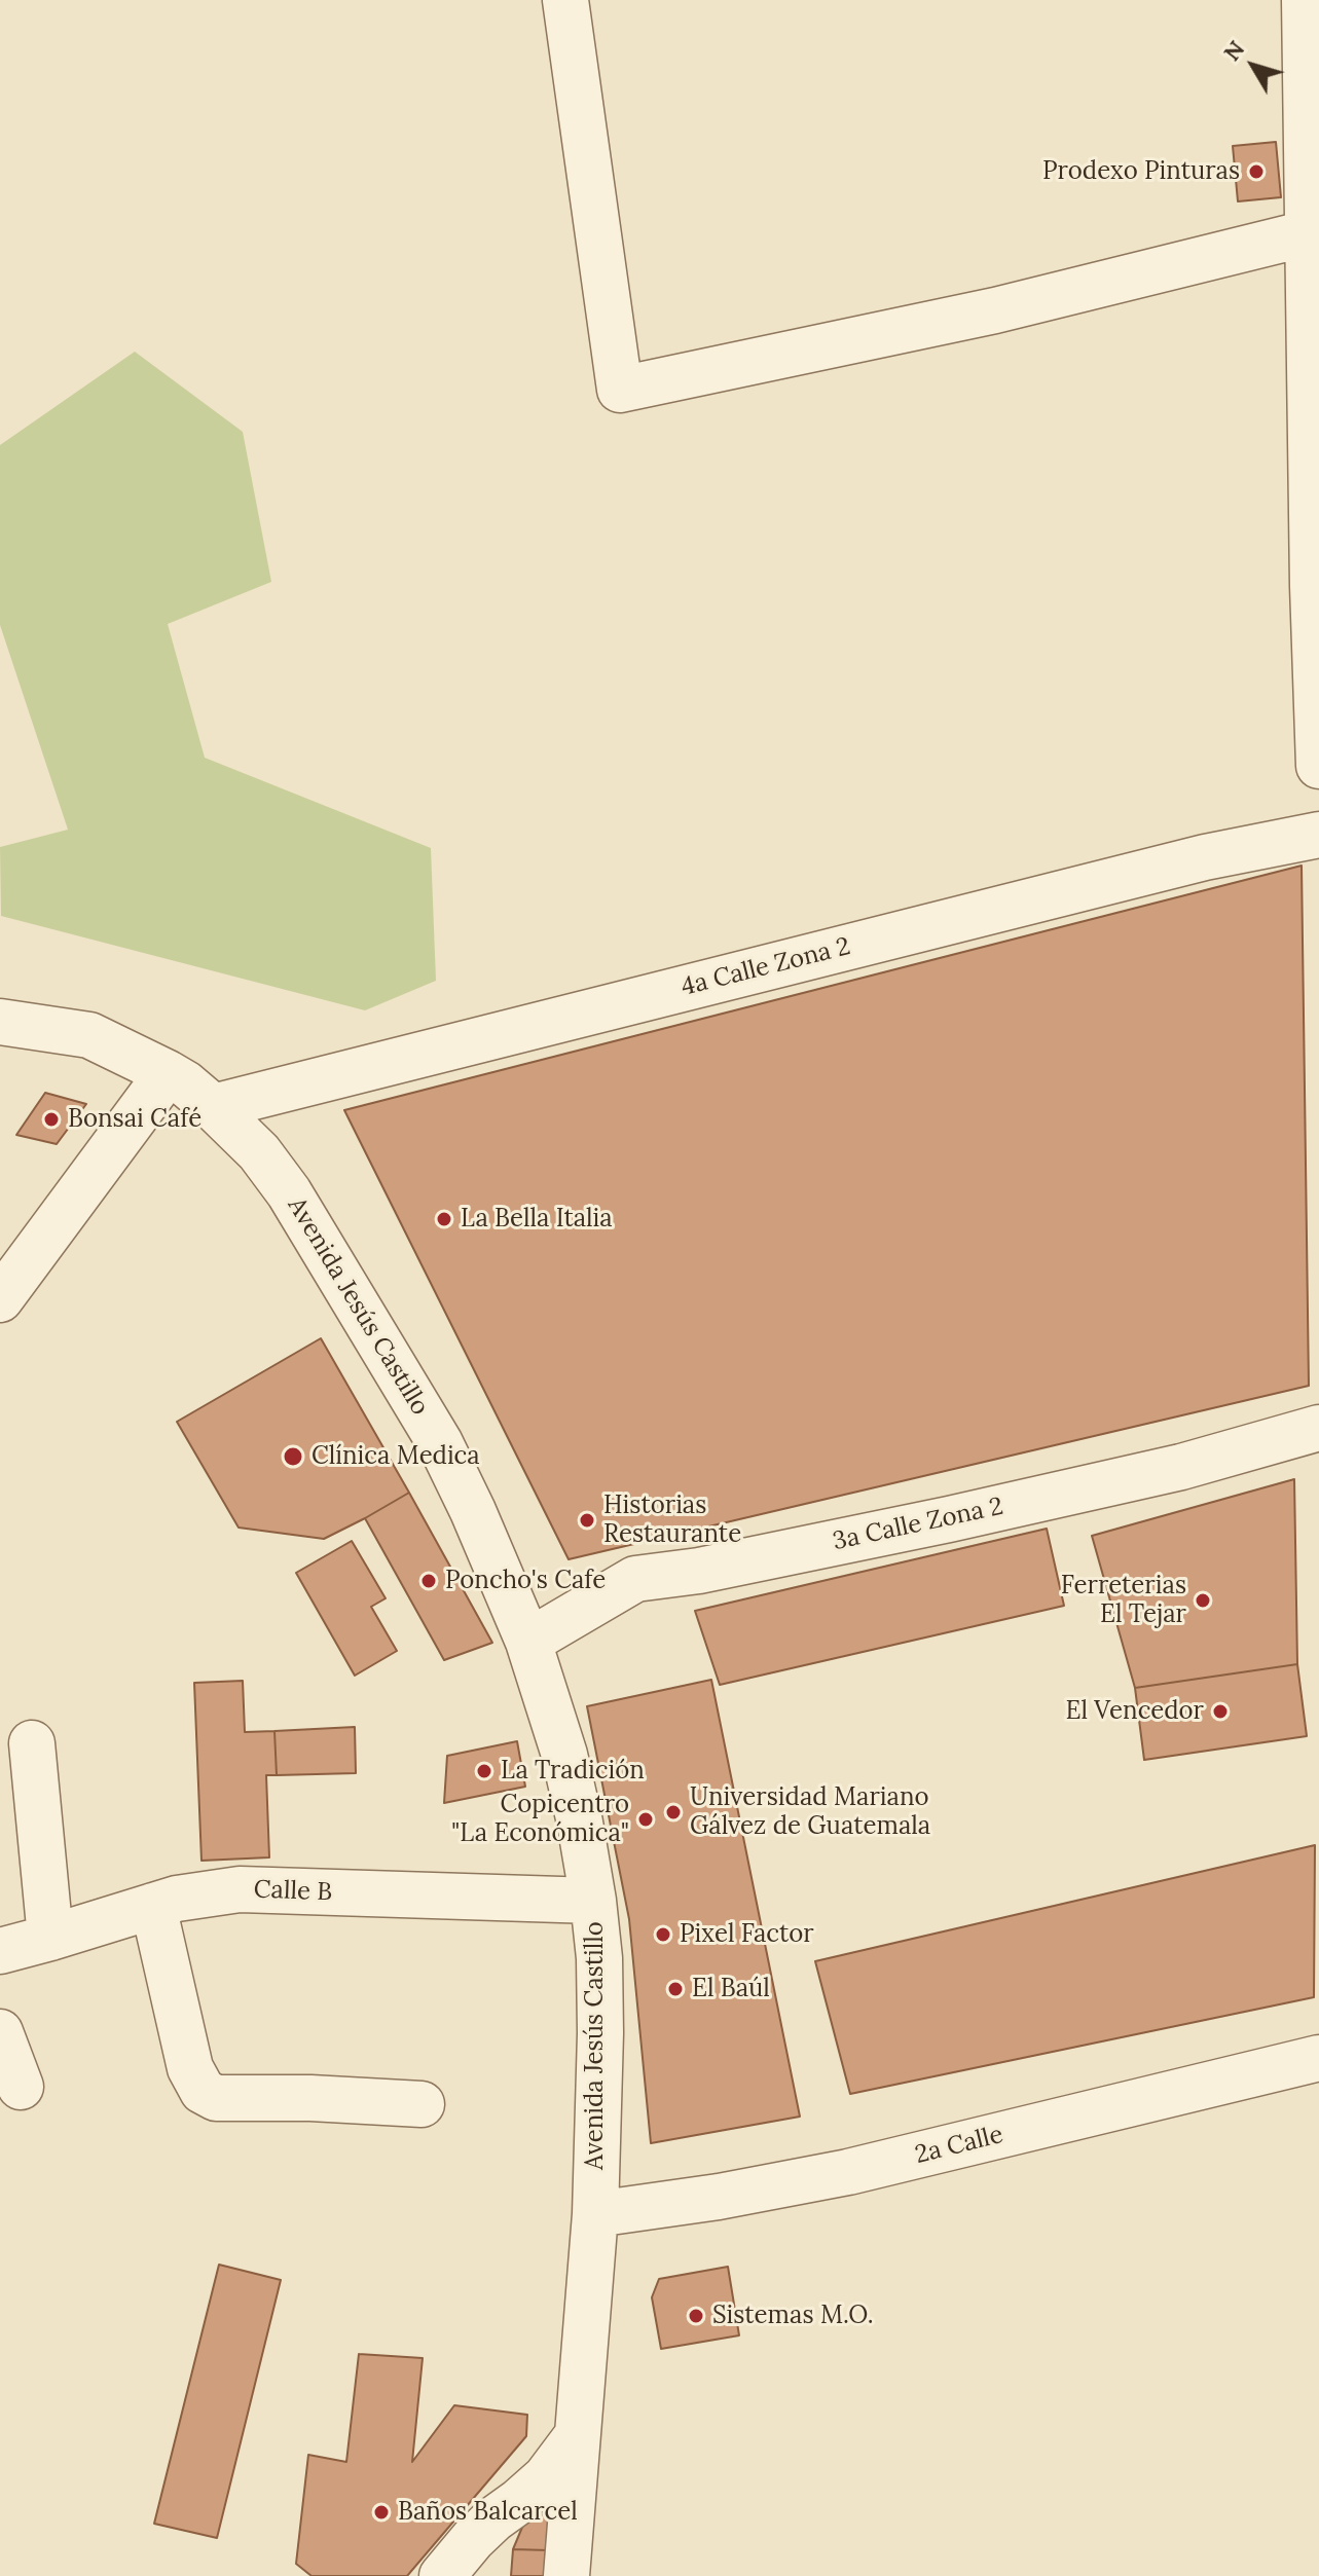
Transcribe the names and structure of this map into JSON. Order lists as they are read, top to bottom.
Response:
{
  "streets": {
    "street": [
      "4a Calle Zona 2",
      "Avenida Jesús Castillo",
      "3a Calle Zona 2",
      "Calle B",
      "2a Calle"
    ]
  },
  "crossings": [
    ["4a Calle Zona 2", "Avenida Jesús Castillo"],
    ["Avenida Jesús Castillo", "3a Calle Zona 2"],
    ["Avenida Jesús Castillo", "Calle B"],
    ["Avenida Jesús Castillo", "2a Calle"]
  ],
  "places": [
    "Prodexo Pinturas",
    "Bonsai Café",
    "La Bella Italia",
    "Clínica Medica",
    "Historias Restaurante",
    "Poncho's Cafe",
    "Ferreterias El Tejar",
    "El Vencedor",
    "La Tradición",
    "Universidad Mariano Gálvez de Guatemala",
    "Copicentro \"La Económica\"",
    "Pixel Factor",
    "El Baúl",
    "Sistemas M.O.",
    "Baños Balcarcel"
  ],
  "north": "top left"
}
